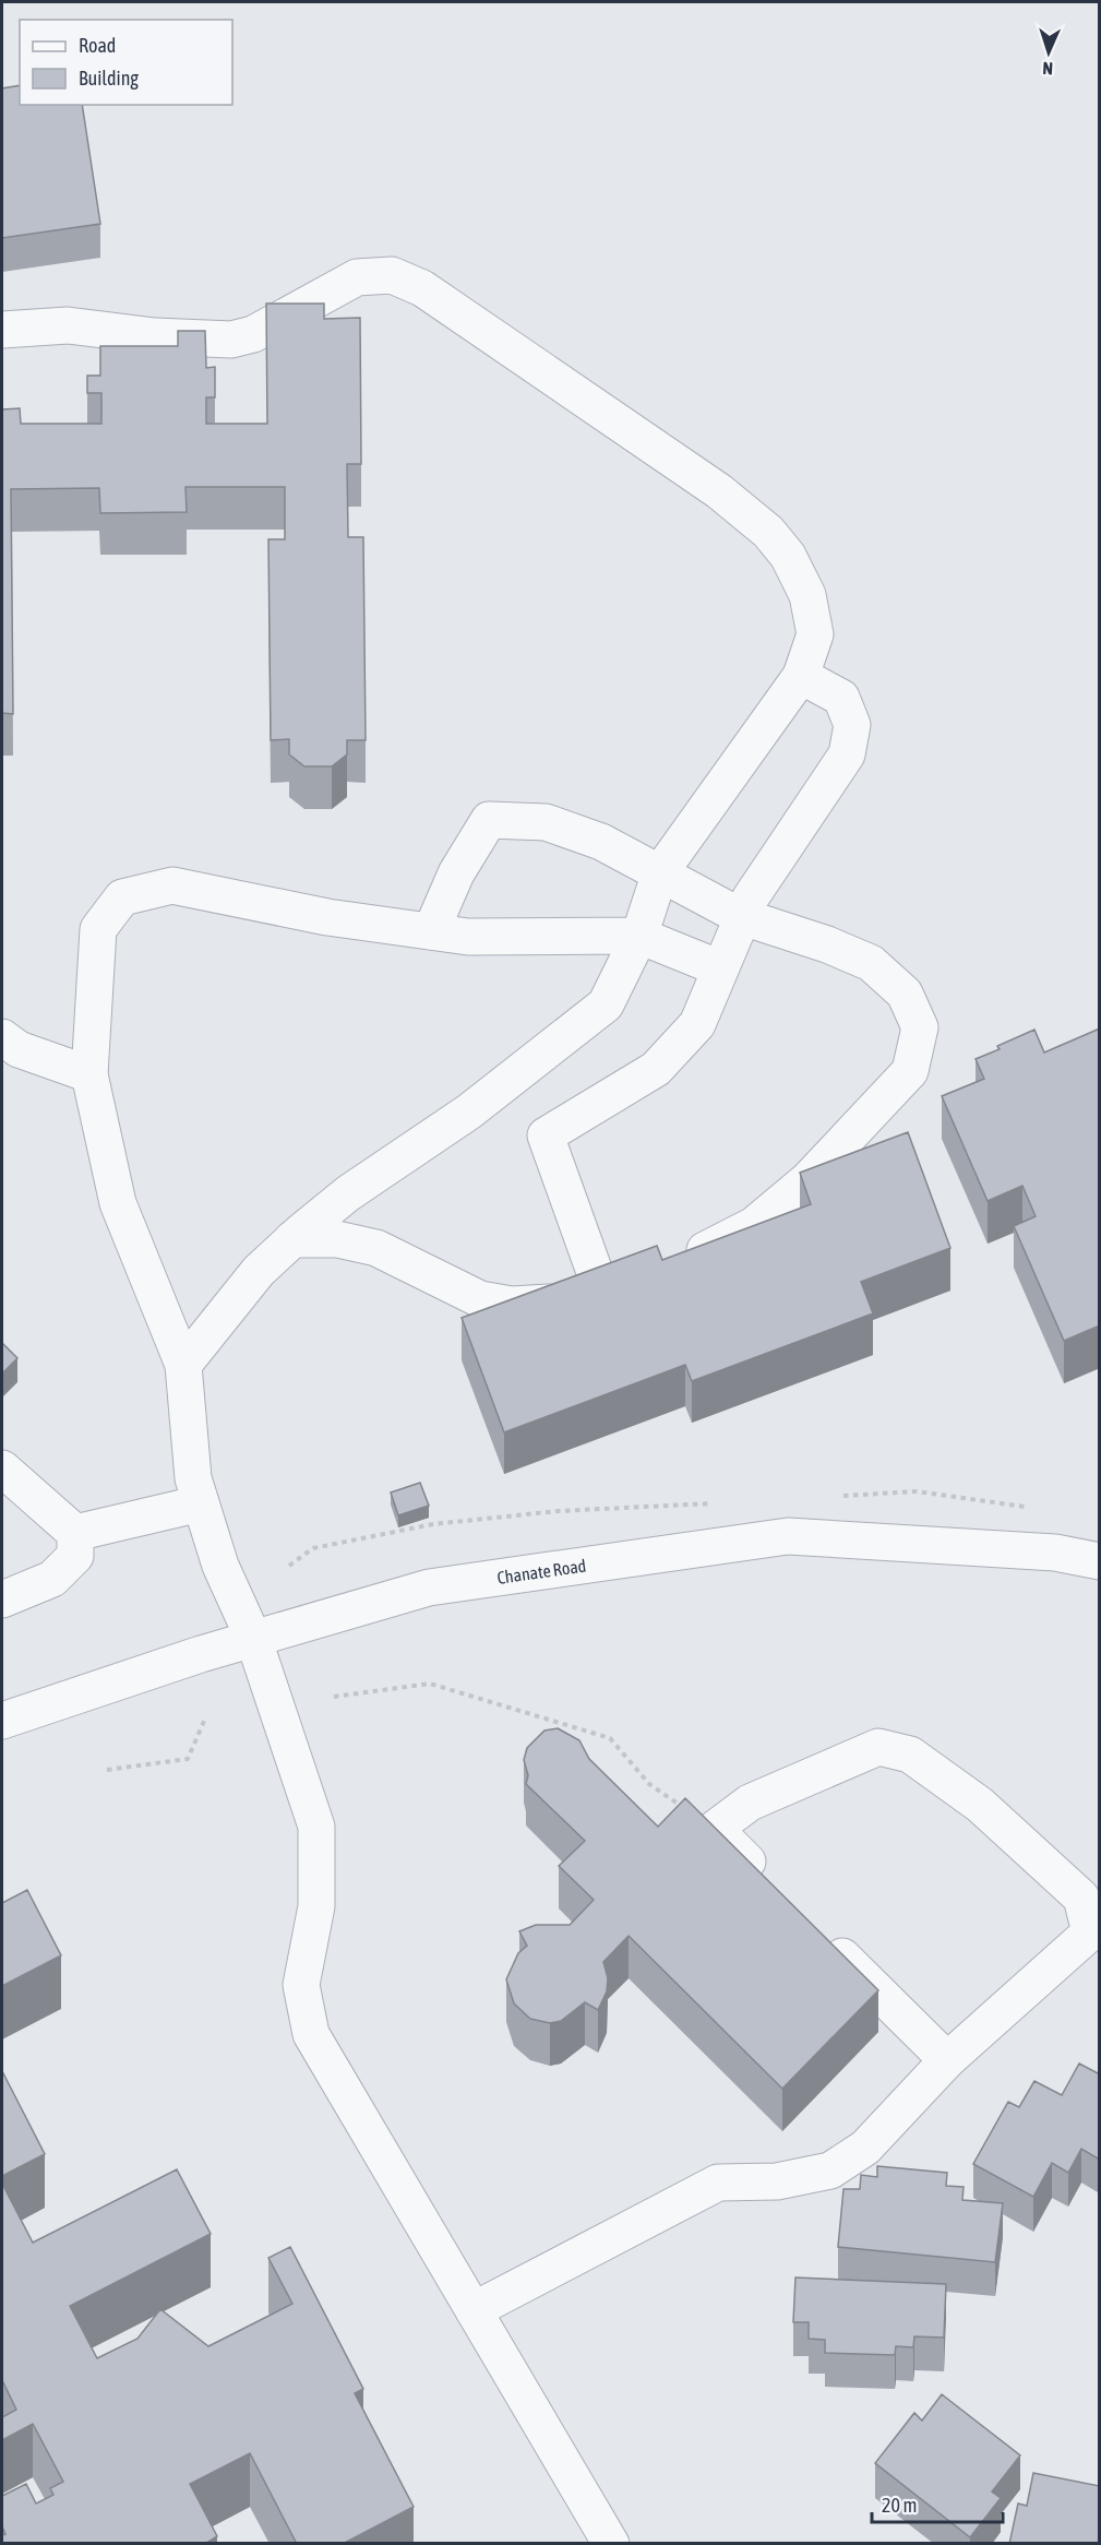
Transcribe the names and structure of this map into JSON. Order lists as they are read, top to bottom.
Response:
{
  "streets": {
    "street": ["Chanate Road"]
  },
  "legend": ["Road", "Building"],
  "scale_bar": "20 m",
  "north": "bottom"
}
